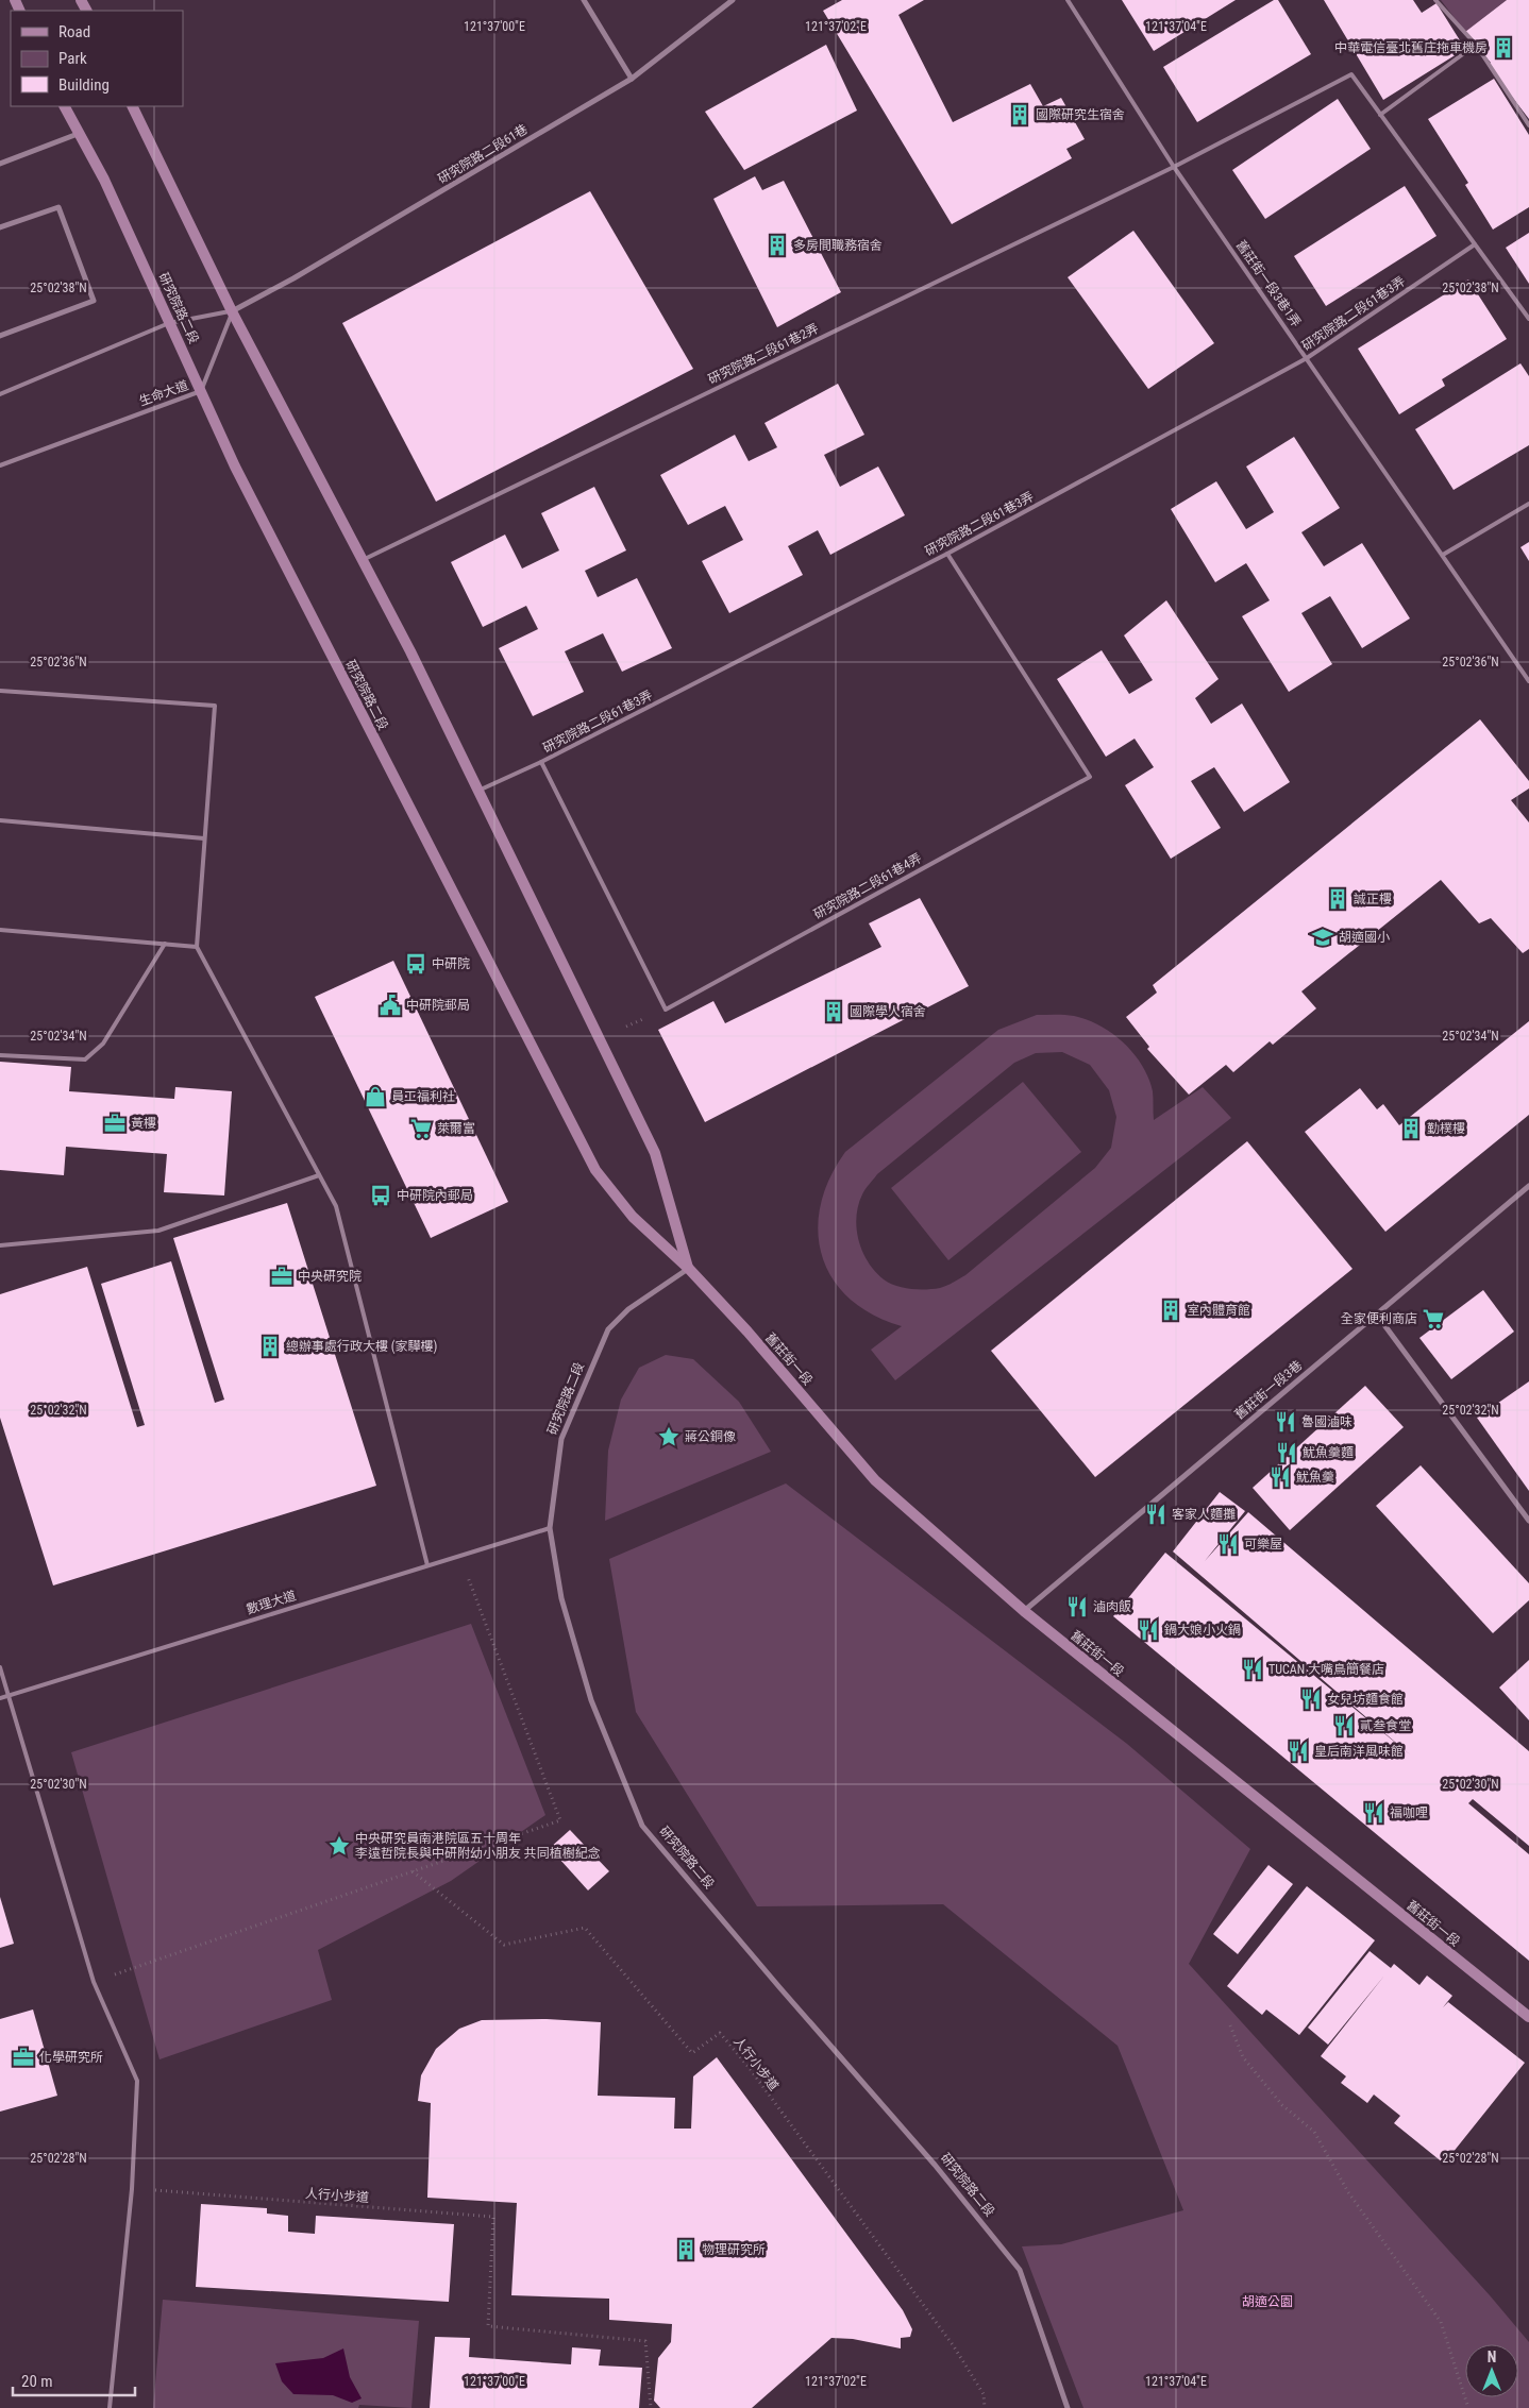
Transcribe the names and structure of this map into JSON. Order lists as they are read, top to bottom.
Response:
{
  "streets": {
    "main road": ["研究院路二段", "舊莊街一段"],
    "street": ["研究院路二段61巷", "舊莊街一段3巷"],
    "lane": [
      "舊莊街一段3巷1弄",
      "研究院路二段61巷3弄",
      "研究院路二段61巷2弄",
      "生命大道",
      "研究院路二段61巷4弄",
      "數理大道"
    ],
    "path": ["人行小步道"]
  },
  "crossings": [
    ["研究院路二段61巷", "生命大道"],
    ["舊莊街一段3巷1弄", "研究院路二段61巷3弄"],
    ["舊莊街一段3巷1弄", "研究院路二段61巷2弄"],
    ["研究院路二段", "生命大道"],
    ["研究院路二段", "舊莊街一段"],
    ["研究院路二段", "數理大道"],
    ["研究院路二段61巷3弄", "研究院路二段61巷4弄"],
    ["舊莊街一段", "舊莊街一段3巷"]
  ],
  "parks": ["胡適公園"],
  "places": {
    "building": [
      "中華電信臺北舊庄拖車機房",
      "國際研究生宿舍",
      "多房間職務宿舍",
      "誠正樓",
      "國際學人宿舍",
      "勤樸樓",
      "室內體育館",
      "總辦事處行政大樓 (家驊樓)",
      "物理研究所"
    ],
    "school or university": ["胡適國小"],
    "bus stop": ["中研院", "中研院內郵局"],
    "public building": ["中研院郵局"],
    "shop": ["員工福利社"],
    "office": ["黃樓", "中央研究院", "化學研究所"],
    "supermarket": ["萊爾富", "全家便利商店"],
    "restaurant": [
      "魯國滷味",
      "魷魚羹麵",
      "魷魚羹",
      "客家人麵攤",
      "可樂屋",
      "滷肉飯",
      "鍋大娘小火鍋",
      "TUCAN 大嘴鳥簡餐店",
      "女兒坊麵食館",
      "貳叁食堂",
      "皇后南洋風味館",
      "福咖哩"
    ],
    "place": ["蔣公銅像", "中央研究員南港院區五十周年 李遠哲院長與中研附幼小朋友 共同植樹紀念"]
  },
  "legend": ["Road", "Park", "Building"],
  "scale_bar": "20 m",
  "north": "top",
  "coordinates": [
    "121°37'00\"E",
    "121°37'02\"E",
    "121°37'04\"E",
    "25°02'38\"N",
    "25°02'36\"N",
    "25°02'34\"N",
    "25°02'32\"N",
    "25°02'30\"N",
    "25°02'28\"N"
  ]
}
